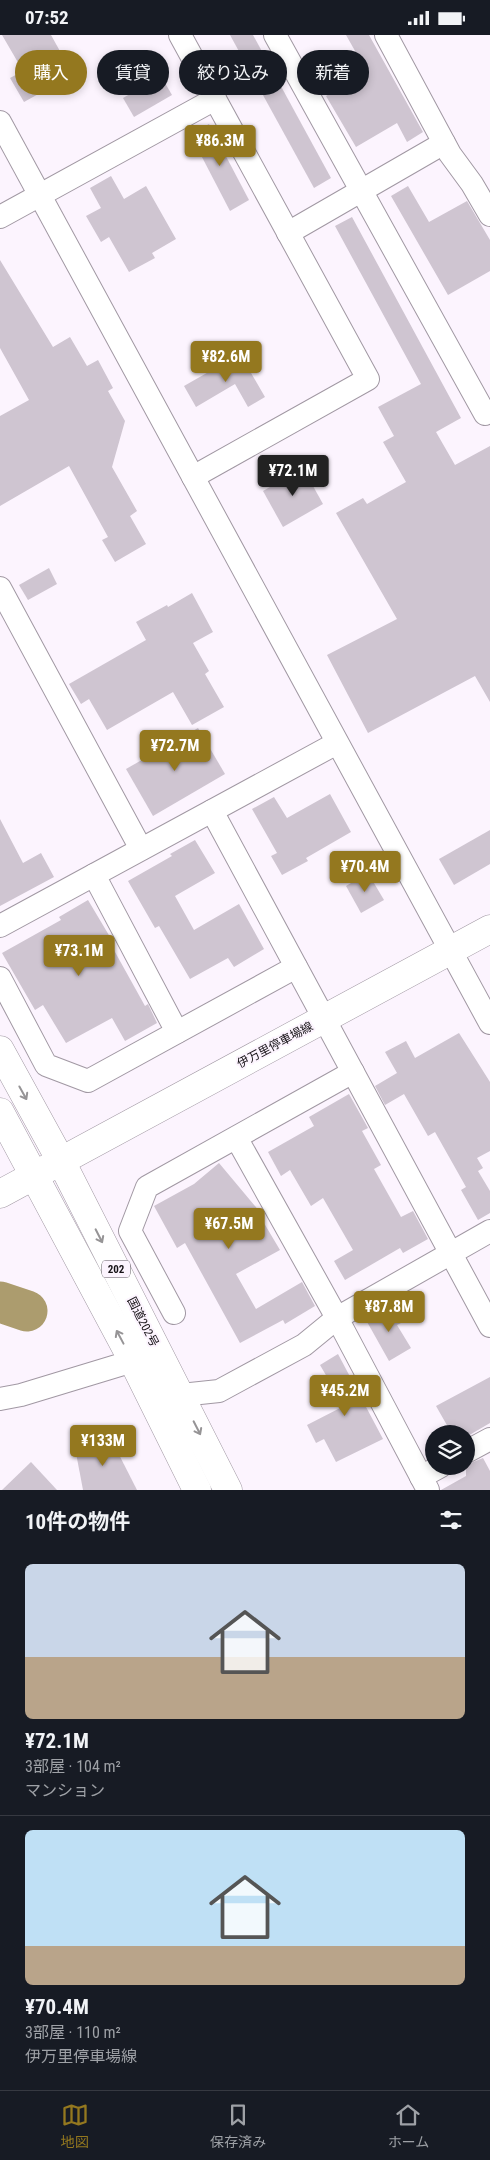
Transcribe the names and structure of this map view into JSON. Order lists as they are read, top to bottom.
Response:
{
  "streets": {
    "main road": ["伊万里停車場線", "202", "国道202号"]
  },
  "crossings": [
    ["伊万里停車場線", "202"],
    ["伊万里停車場線", "国道202号"]
  ],
  "page": {
    "status": "07:52",
    "chip": [
      "購入",
      "賃貸",
      "絞り込み",
      "新着"
    ],
    "price": [
      "¥86.3M",
      "¥82.6M",
      "¥72.1M",
      "¥72.7M",
      "¥70.4M",
      "¥73.1M",
      "¥67.5M",
      "¥87.8M",
      "¥45.2M",
      "¥133M"
    ],
    "heading": "10件の物件",
    "list": [
      {
        "name": "¥72.1M",
        "note": "3部屋 · 104 m² · マンション"
      },
      {
        "name": "¥70.4M",
        "note": "3部屋 · 110 m² · 伊万里停車場線"
      }
    ],
    "tabs": ["地図", "保存済み", "ホーム"]
  }
}
